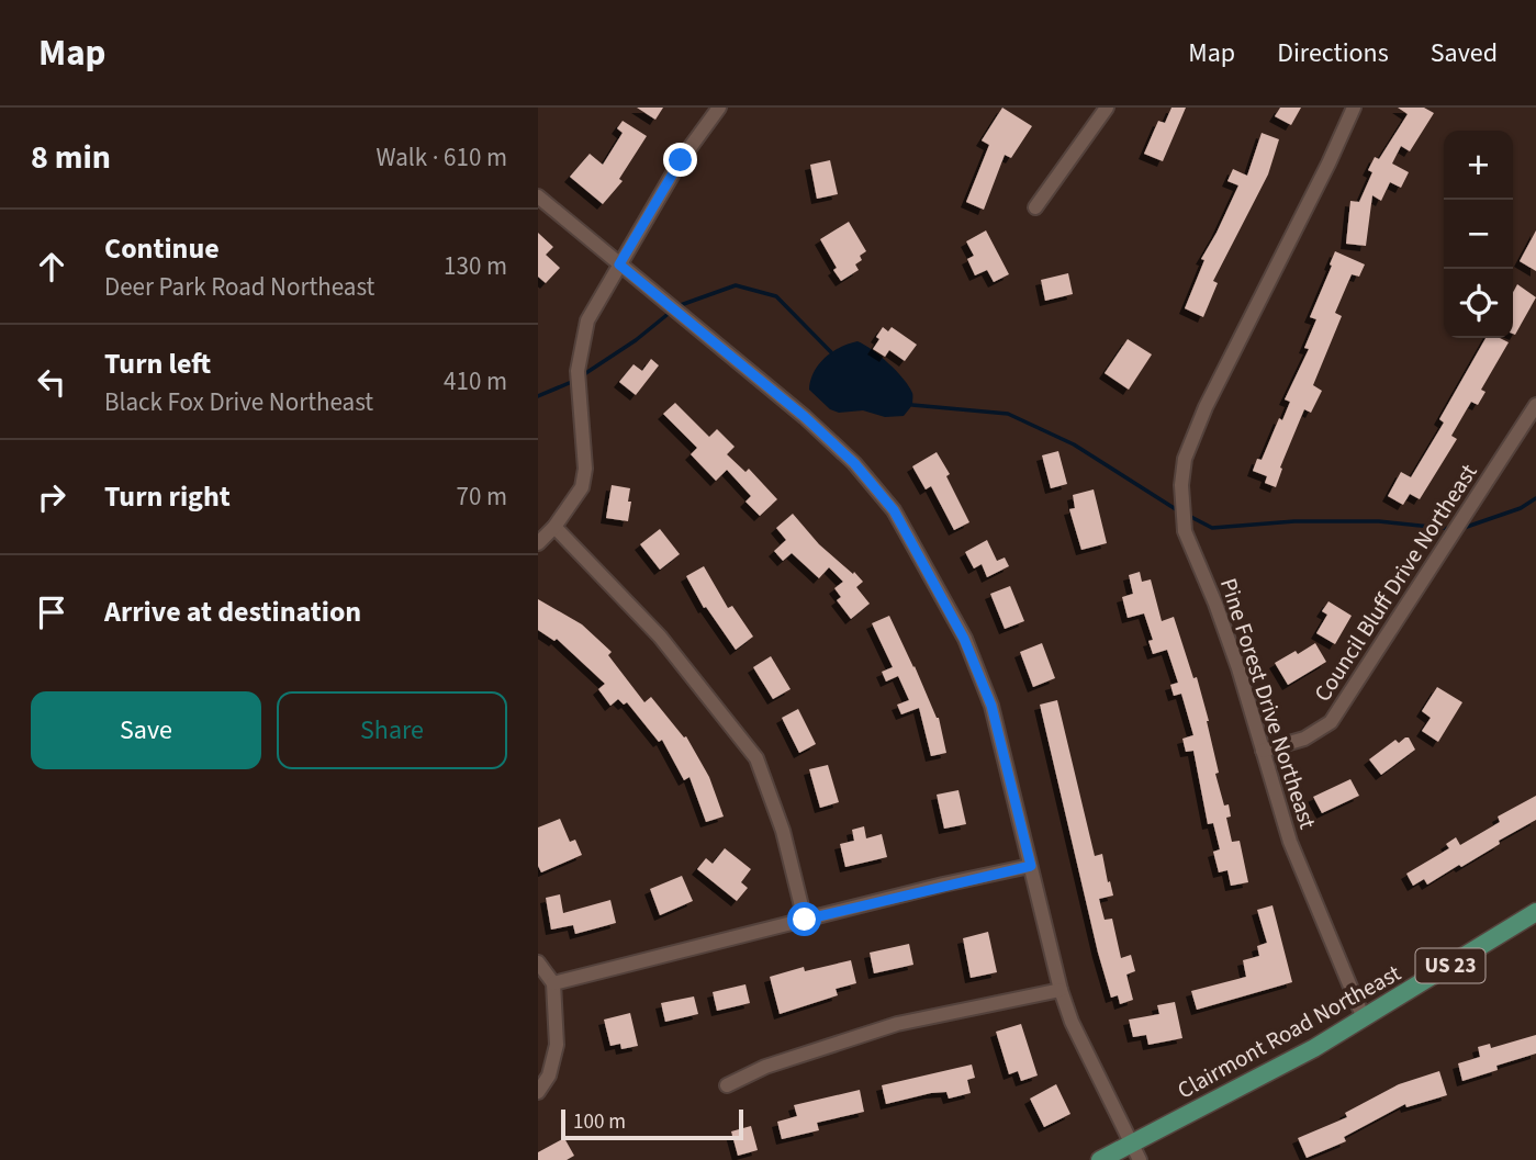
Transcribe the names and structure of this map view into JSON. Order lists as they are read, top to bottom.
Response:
{
  "streets": {
    "main road": ["US 23", "Clairmont Road Northeast"],
    "street": ["Council Bluff Drive Northeast", "Pine Forest Drive Northeast"]
  },
  "crossings": [
    ["Council Bluff Drive Northeast", "Pine Forest Drive Northeast"],
    ["Pine Forest Drive Northeast", "Clairmont Road Northeast"]
  ],
  "scale_bar": "100 m",
  "page": {
    "header": "Map",
    "nav": ["Map", "Directions", "Saved"],
    "heading": ["8 min", "Walk · 610 m"],
    "map_buttons": ["+", "−"],
    "list": [
      ["Continue", "Deer Park Road Northeast", "130 m"],
      ["Turn left", "Black Fox Drive Northeast", "410 m"],
      ["Turn right", "70 m"],
      "Arrive at destination"
    ],
    "buttons": ["Save", "Share"],
    "scale": "100 m"
  }
}
